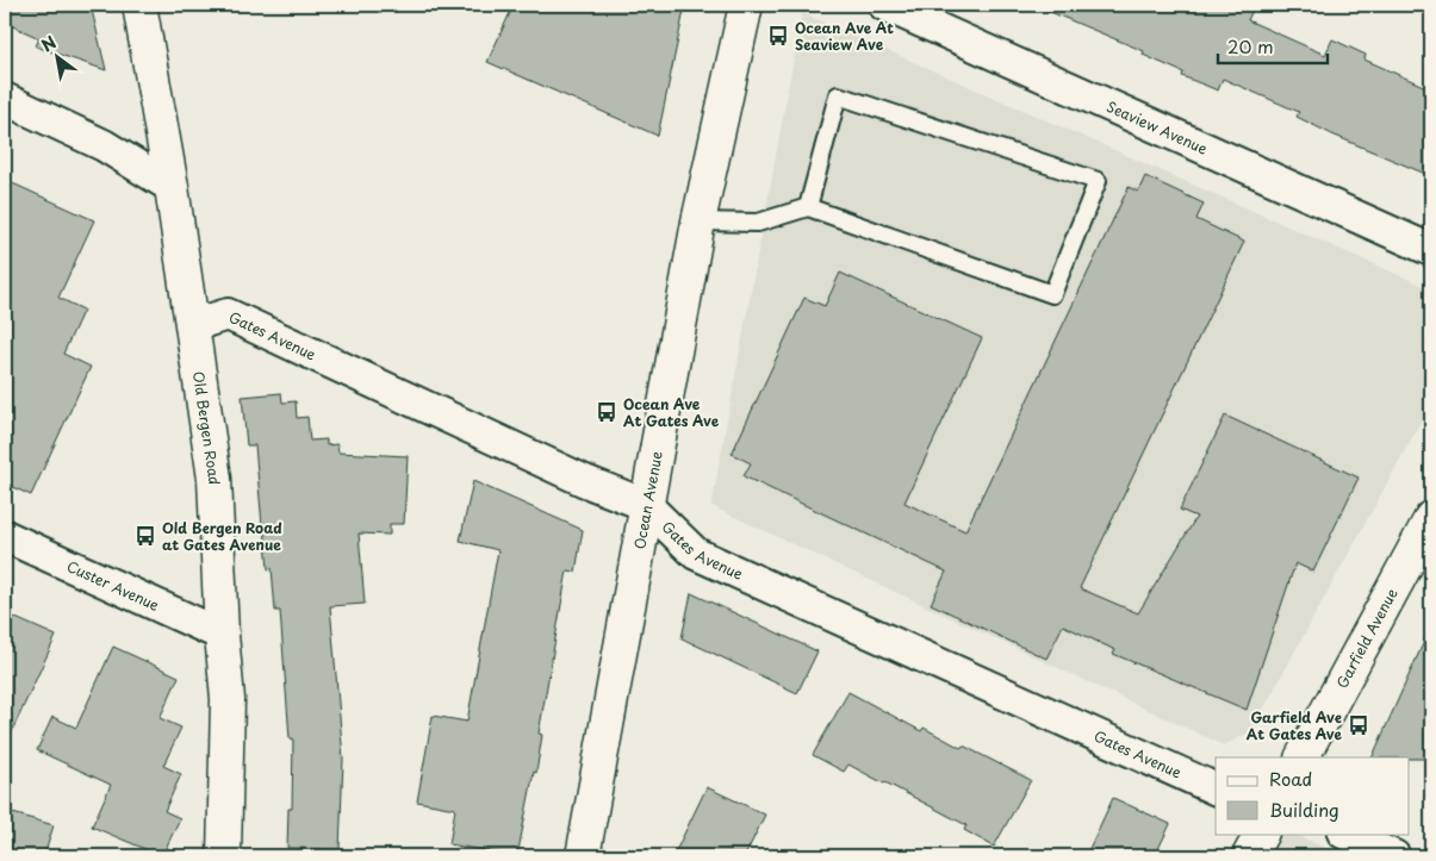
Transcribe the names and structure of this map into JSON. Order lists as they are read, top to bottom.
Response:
{
  "streets": {
    "main road": ["Old Bergen Road", "Ocean Avenue", "Garfield Avenue"],
    "street": ["Seaview Avenue", "Gates Avenue", "Custer Avenue"]
  },
  "crossings": [
    ["Gates Avenue", "Old Bergen Road"],
    ["Gates Avenue", "Ocean Avenue"],
    ["Old Bergen Road", "Custer Avenue"]
  ],
  "places": {
    "bus stop": [
      "Ocean Ave At Seaview Ave",
      "Ocean Ave At Gates Ave",
      "Old Bergen Road at Gates Avenue",
      "Garfield Ave At Gates Ave"
    ]
  },
  "legend": ["Road", "Building"],
  "scale_bar": "20 m",
  "north": "top left"
}
